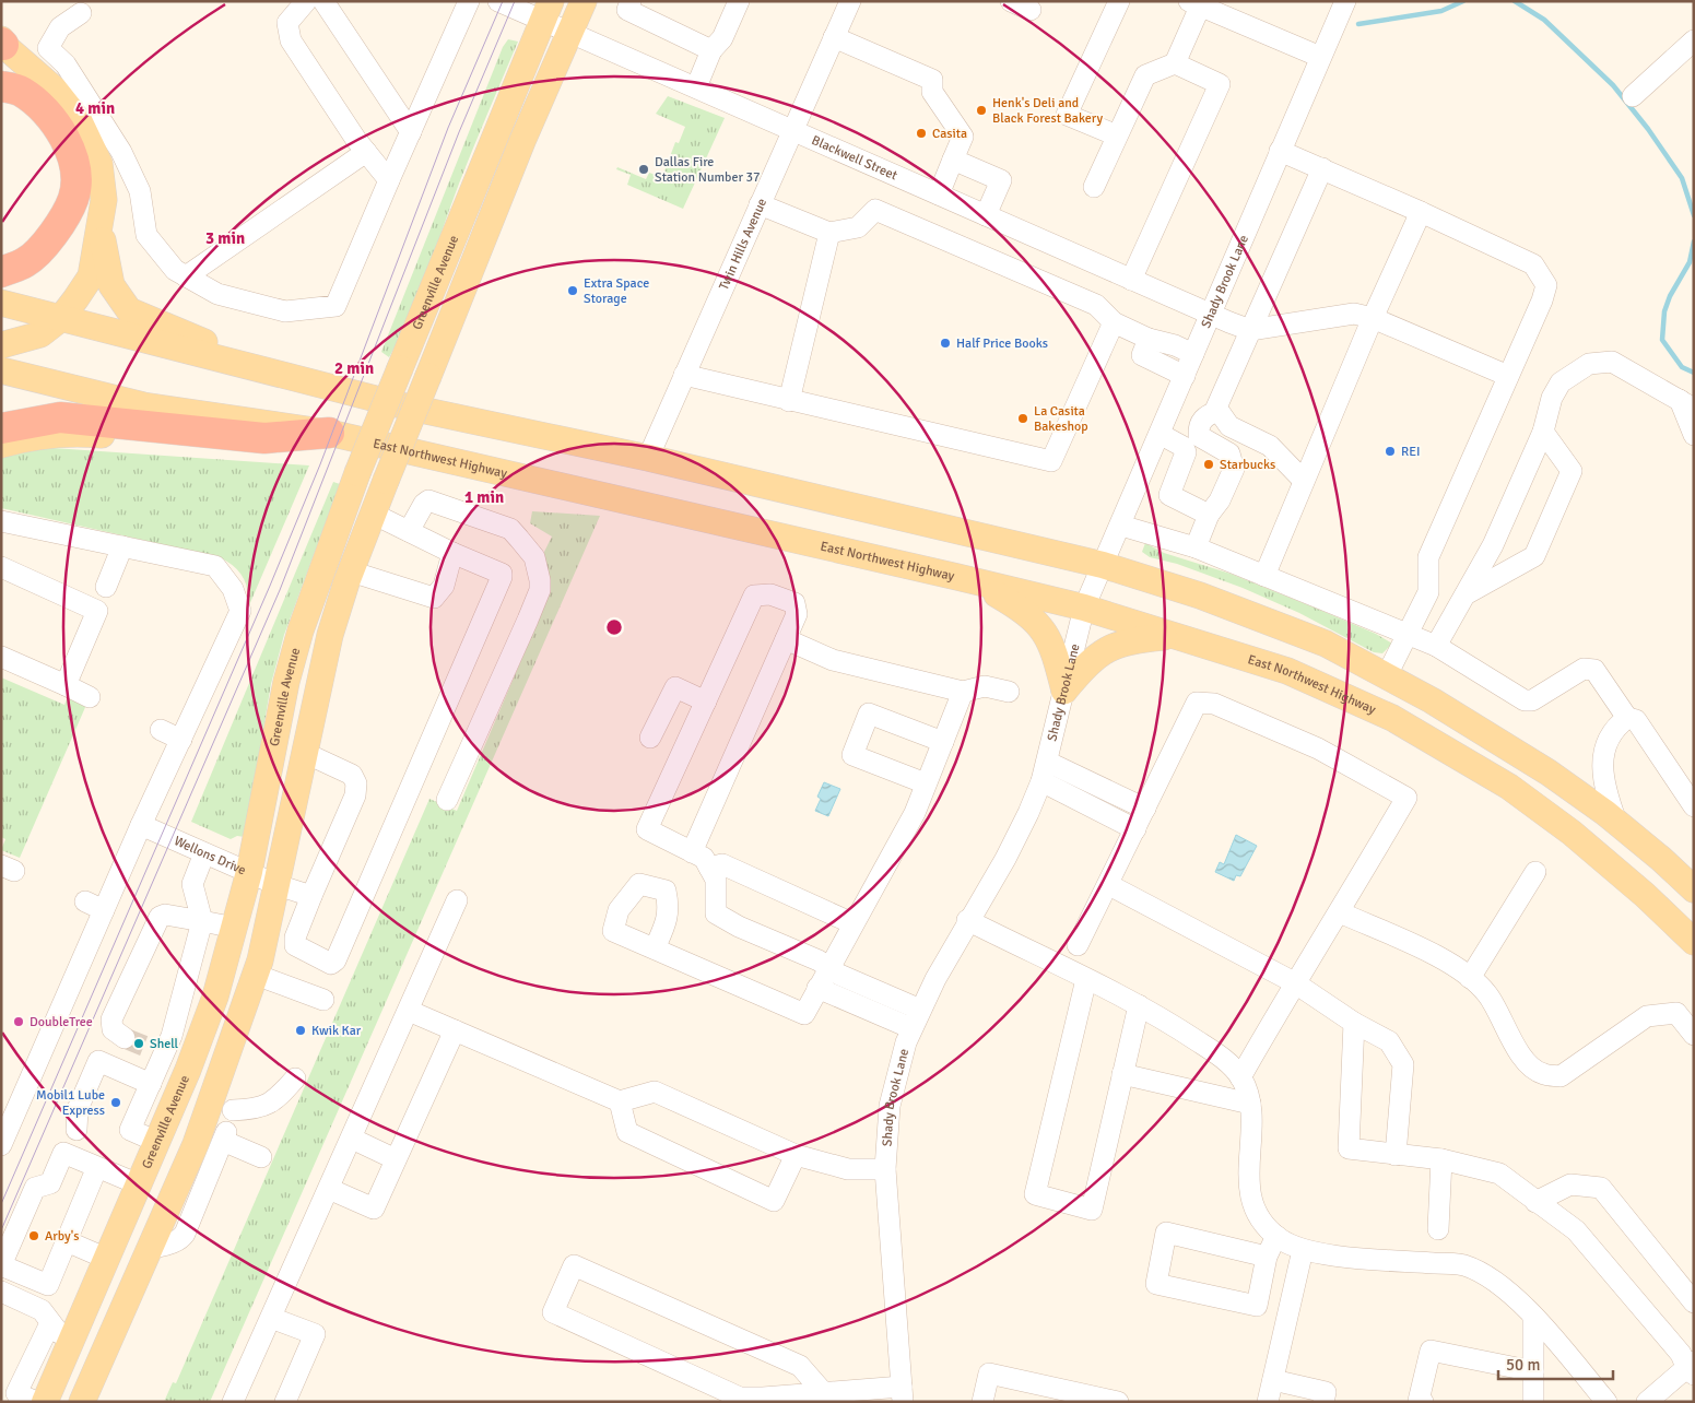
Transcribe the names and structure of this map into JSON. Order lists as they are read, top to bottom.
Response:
{
  "streets": {
    "main road": ["Greenville Avenue", "East Northwest Highway"],
    "street": [
      "Blackwell Street",
      "Twin Hills Avenue",
      "Shady Brook Lane",
      "Wellons Drive"
    ]
  },
  "crossings": [
    ["Blackwell Street", "Twin Hills Avenue"],
    ["Blackwell Street", "Greenville Avenue"],
    ["Blackwell Street", "Shady Brook Lane"],
    ["Greenville Avenue", "Wellons Drive"],
    ["Shady Brook Lane", "East Northwest Highway"]
  ],
  "places": [
    "Henk's Deli and Black Forest Bakery",
    "Casita",
    "Dallas Fire Station Number 37",
    "Extra Space Storage",
    "Half Price Books",
    "La Casita Bakeshop",
    "REI",
    "Starbucks",
    "DoubleTree",
    "Kwik Kar",
    "Shell",
    "Mobil1 Lube Express",
    "Arby's"
  ],
  "scale_bar": "50 m",
  "rings": [
    "4 min",
    "3 min",
    "2 min",
    "1 min"
  ]
}
